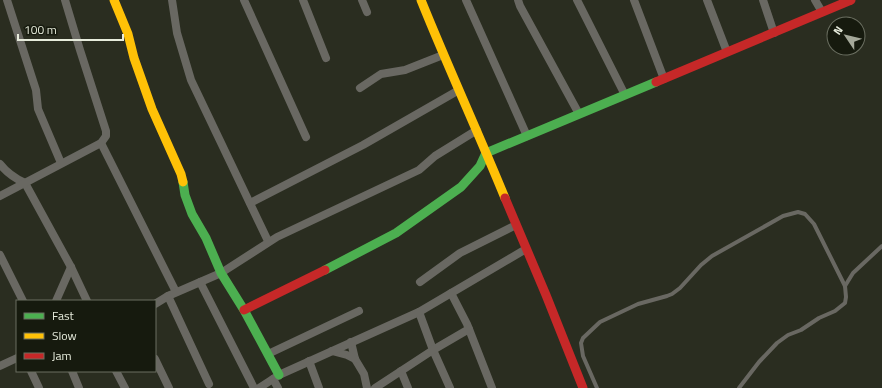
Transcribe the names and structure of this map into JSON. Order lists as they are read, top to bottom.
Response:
{
  "legend": ["Fast", "Slow", "Jam"],
  "scale_bar": "100 m",
  "north": "top left"
}
